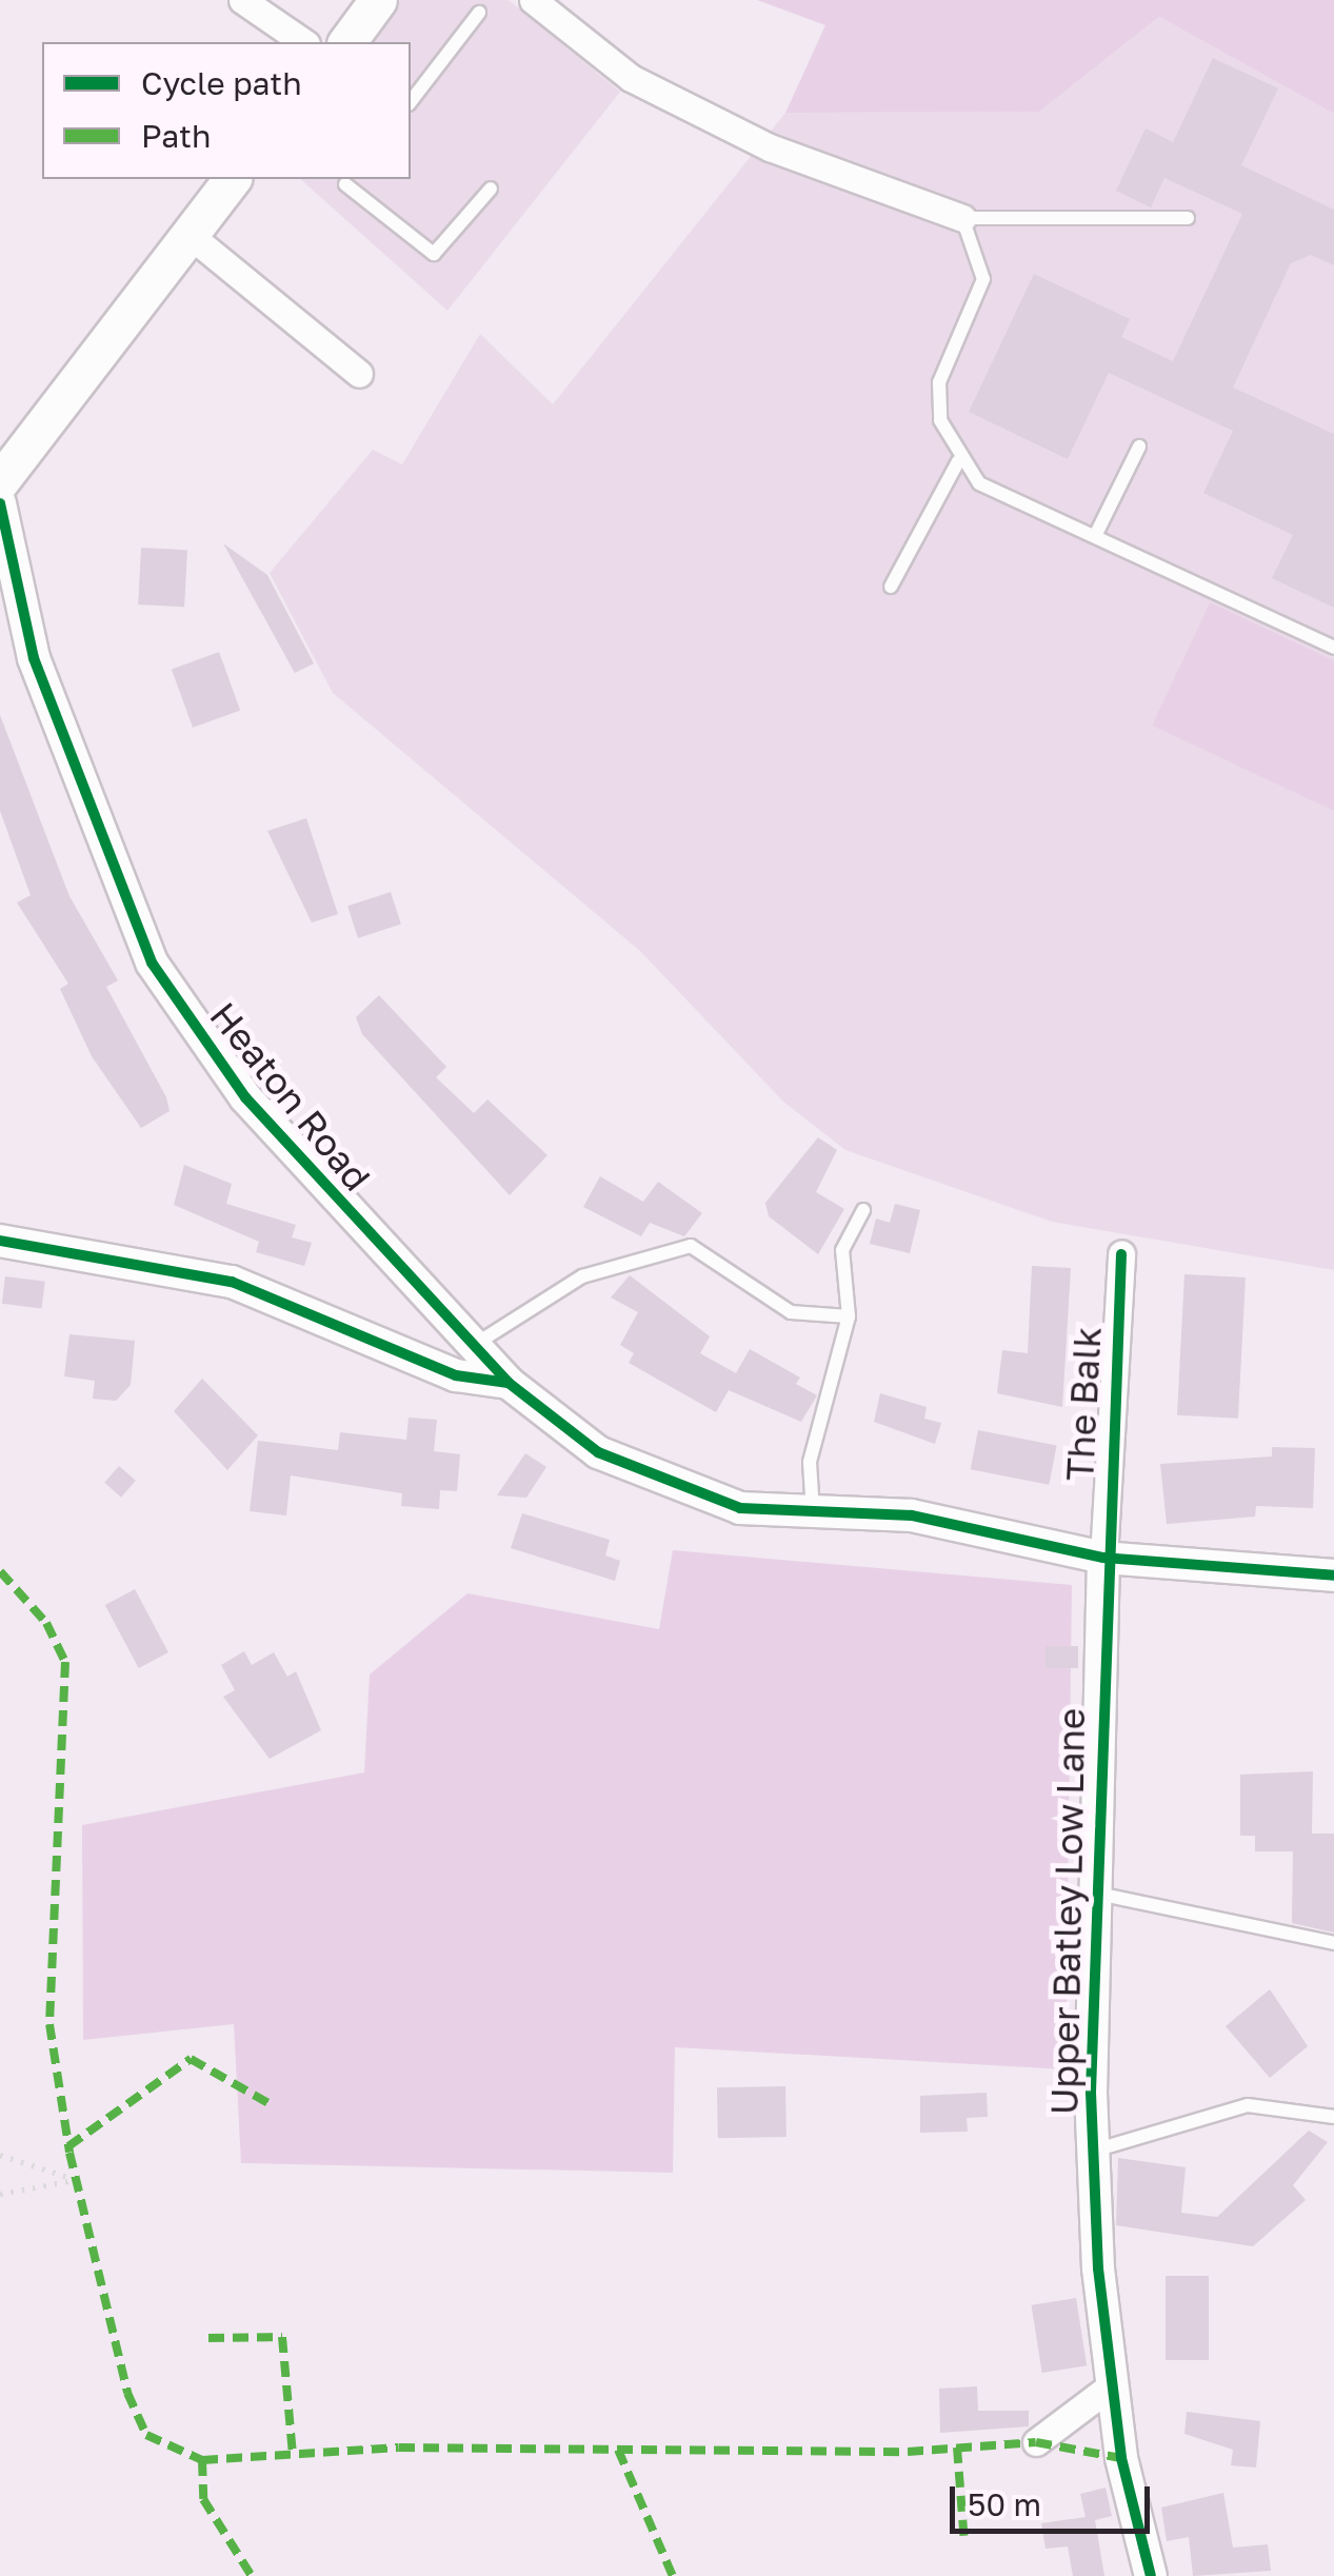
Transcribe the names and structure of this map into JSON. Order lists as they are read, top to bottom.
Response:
{
  "streets": {
    "street": ["Heaton Road", "The Balk", "Upper Batley Low Lane"]
  },
  "crossings": [
    ["Heaton Road", "The Balk"],
    ["Heaton Road", "Upper Batley Low Lane"],
    ["The Balk", "Upper Batley Low Lane"]
  ],
  "legend": ["Cycle path", "Path"],
  "scale_bar": "50 m"
}
